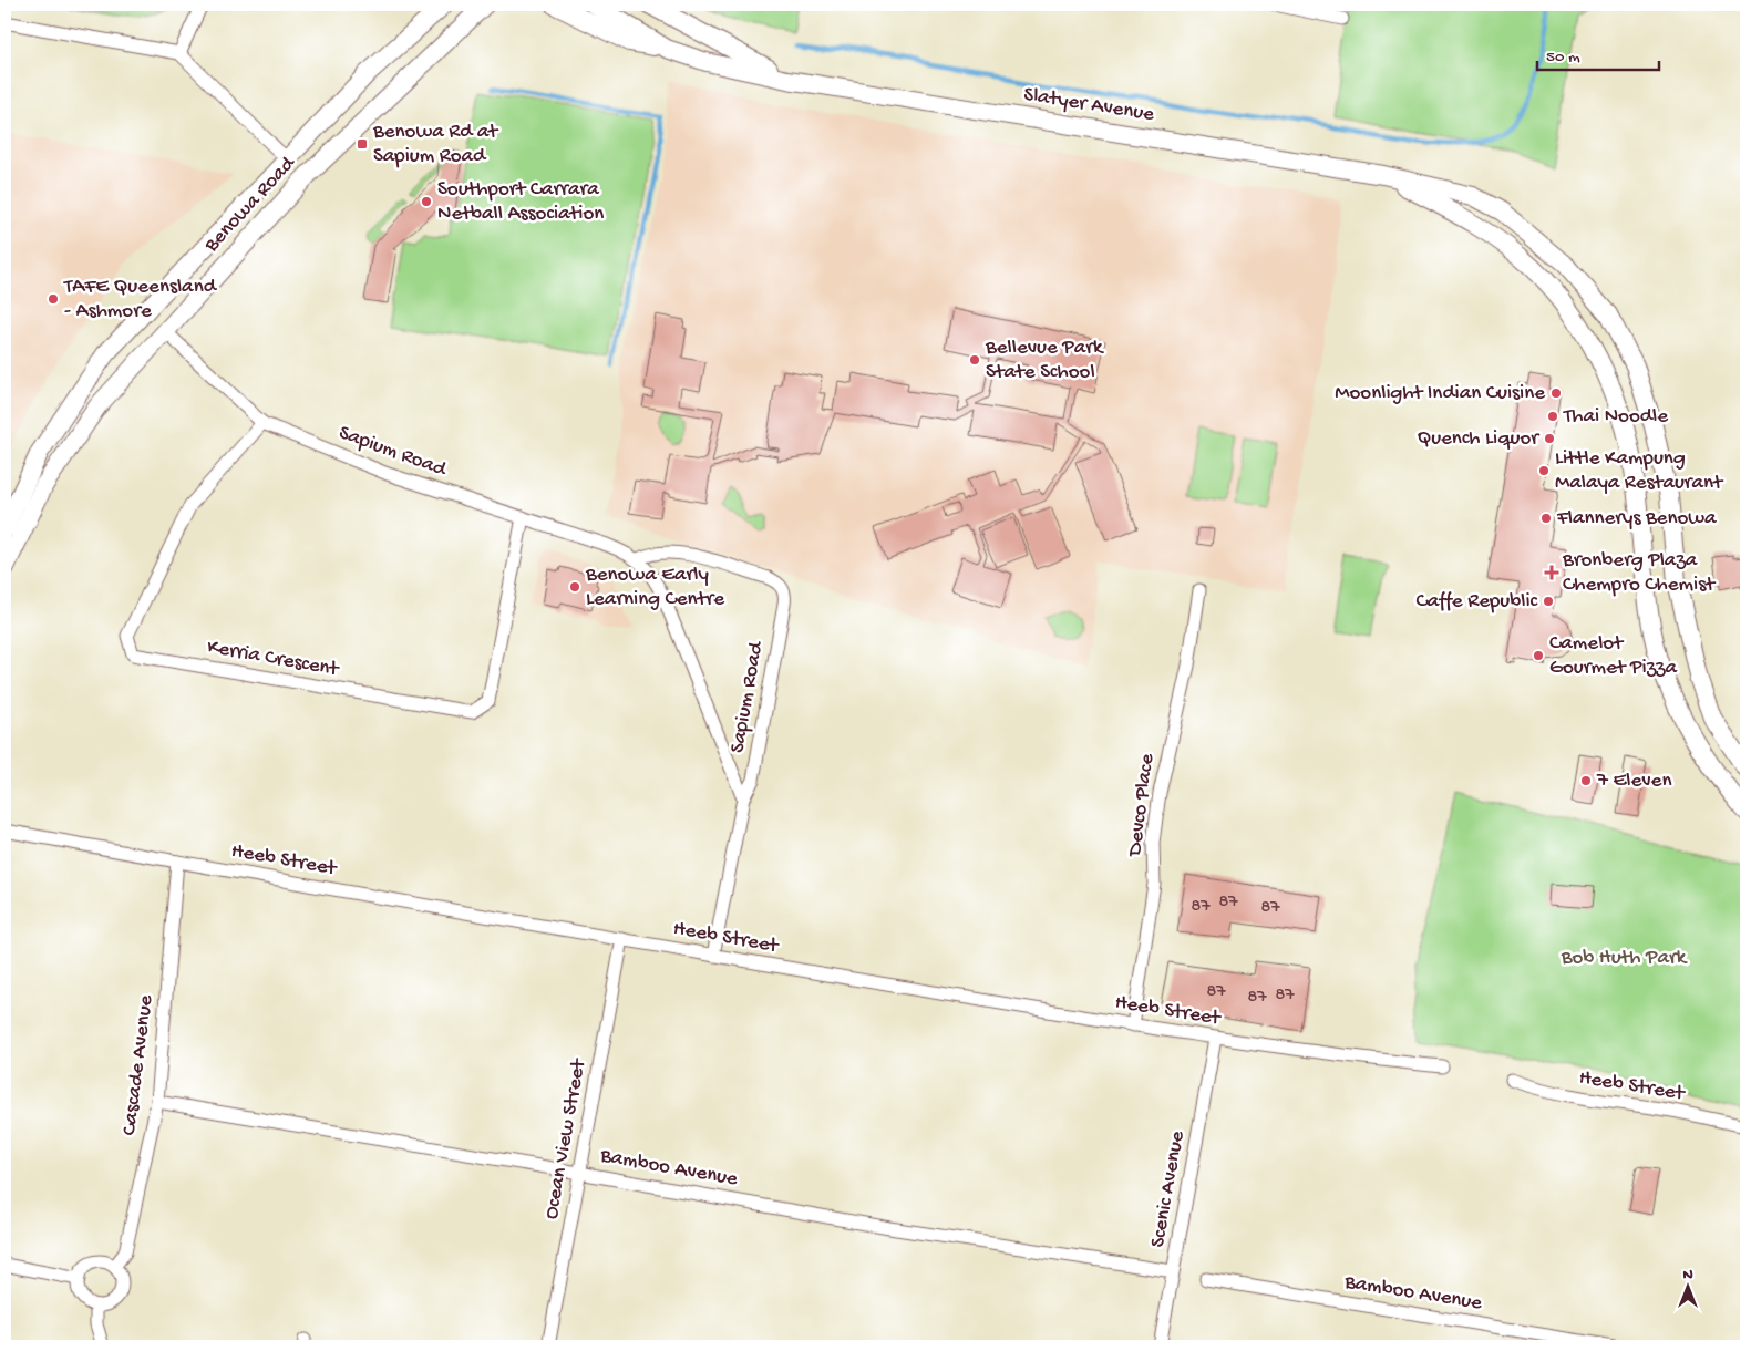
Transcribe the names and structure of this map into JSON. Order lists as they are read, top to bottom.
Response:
{
  "streets": {
    "main road": ["Slatyer Avenue", "Benowa Road"],
    "street": [
      "Sapium Road",
      "Kerria Crescent",
      "Devco Place",
      "Heeb Street",
      "Cascade Avenue",
      "Ocean View Street",
      "Bamboo Avenue",
      "Scenic Avenue"
    ]
  },
  "crossings": [
    ["Benowa Road", "Sapium Road"],
    ["Sapium Road", "Kerria Crescent"],
    ["Sapium Road", "Heeb Street"],
    ["Devco Place", "Heeb Street"],
    ["Heeb Street", "Cascade Avenue"],
    ["Heeb Street", "Ocean View Street"],
    ["Heeb Street", "Scenic Avenue"],
    ["Cascade Avenue", "Bamboo Avenue"],
    ["Ocean View Street", "Bamboo Avenue"],
    ["Bamboo Avenue", "Scenic Avenue"]
  ],
  "parks": ["Bob Huth Park"],
  "places": {
    "transit": ["Benowa Rd at Sapium Road"],
    "other": [
      "Southport Carrara Netball Association",
      "TAFE Queensland - Ashmore",
      "Bellevue Park State School",
      "Moonlight Indian Cuisine",
      "Thai Noodle",
      "Quench Liquor",
      "Little Kampung Malaya Restaurant",
      "Flannerys Benowa",
      "Benowa Early Learning Centre",
      "Caffe Republic",
      "Camelot Gourmet Pizza",
      "7 Eleven"
    ],
    "health": ["Bronberg Plaza Chempro Chemist"]
  },
  "house_numbers": [
    "87",
    "87",
    "87",
    "87",
    "87",
    "87"
  ],
  "scale_bar": "50 m",
  "north": "top"
}
